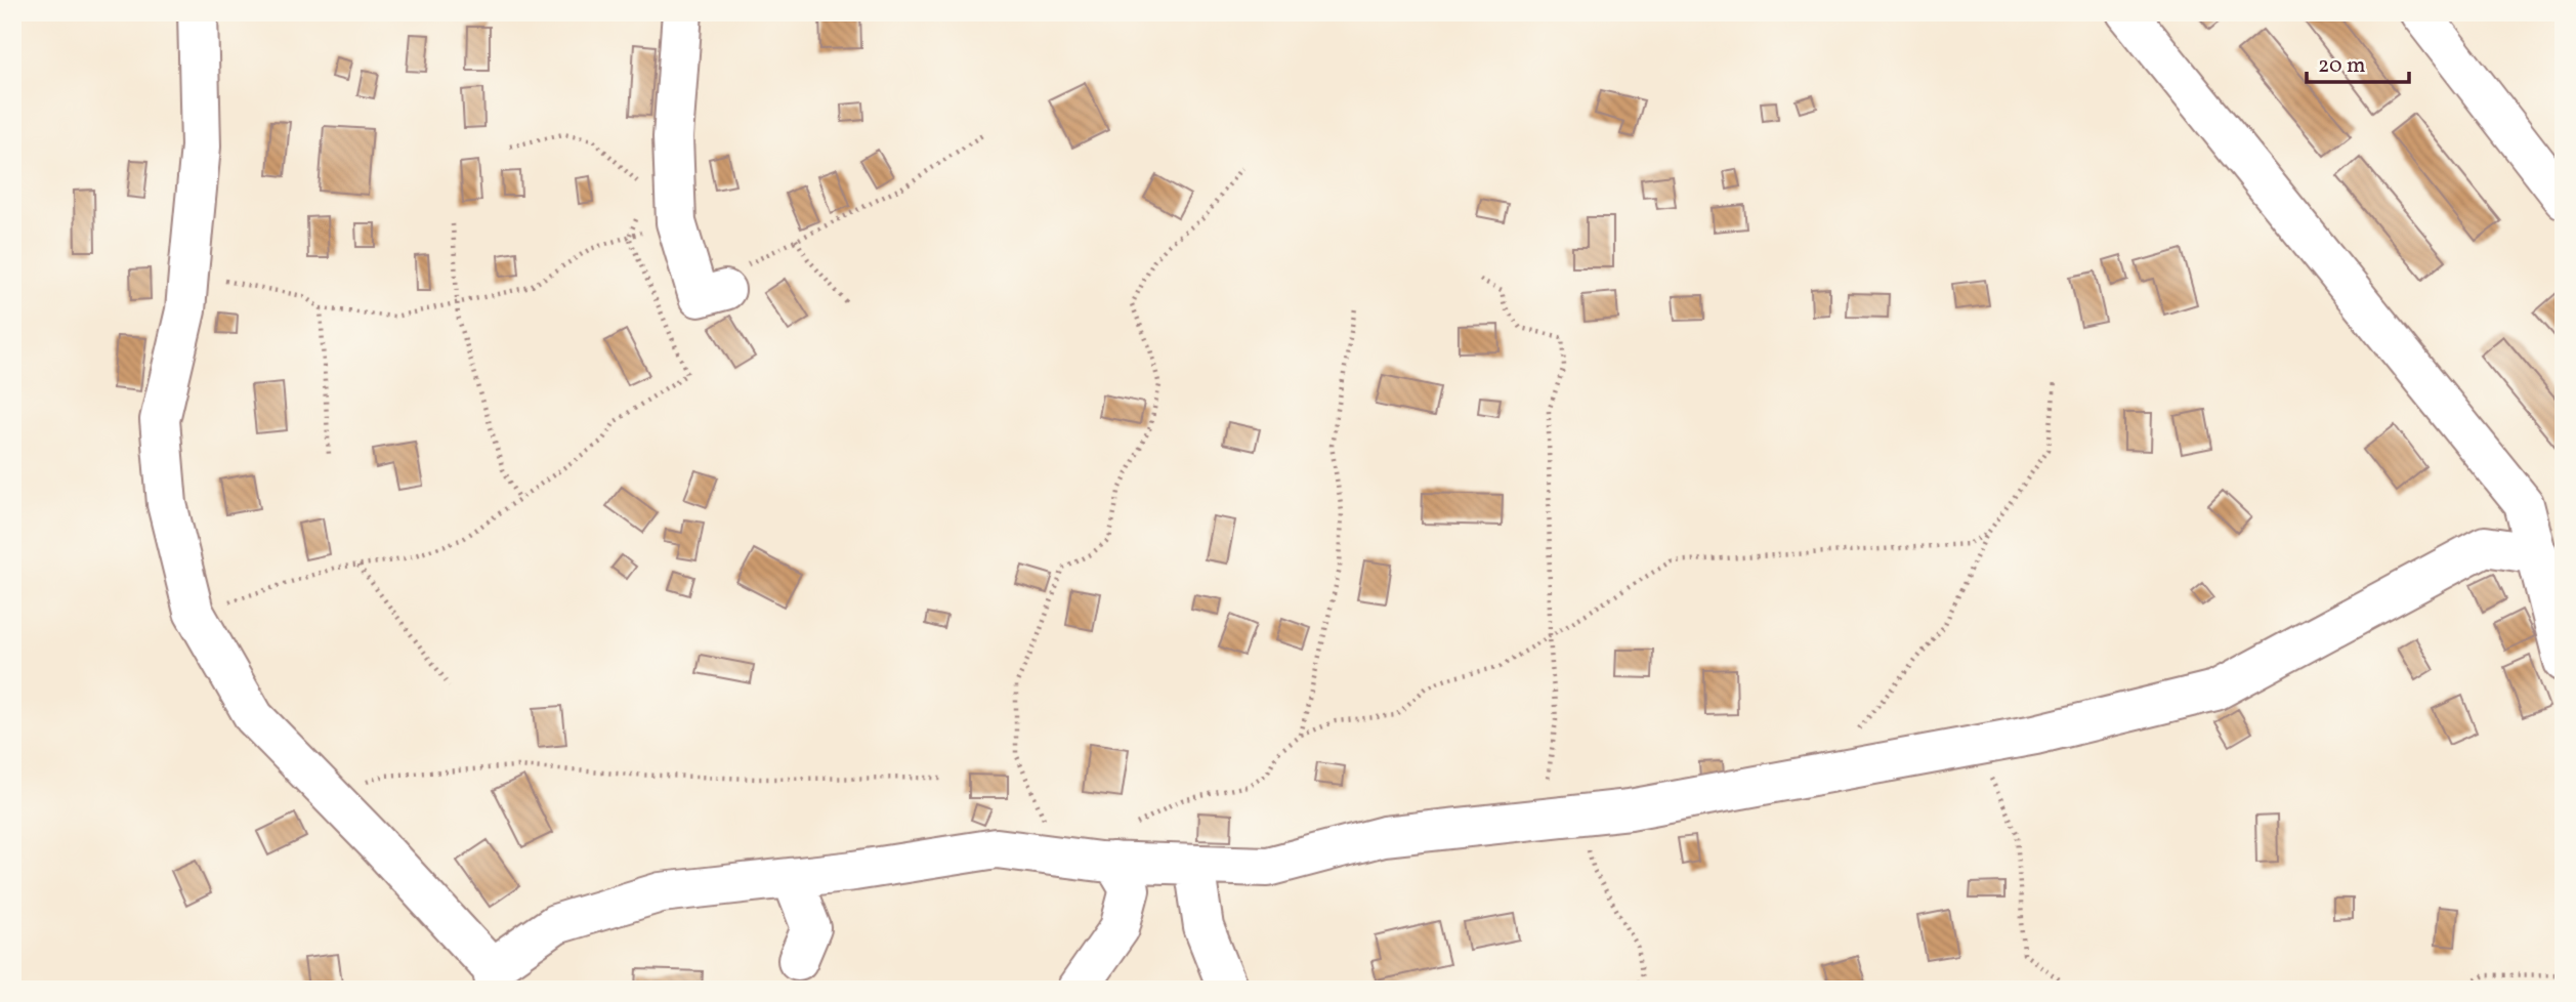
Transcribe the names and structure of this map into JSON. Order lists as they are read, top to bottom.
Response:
{
  "scale_bar": "20 m"
}
